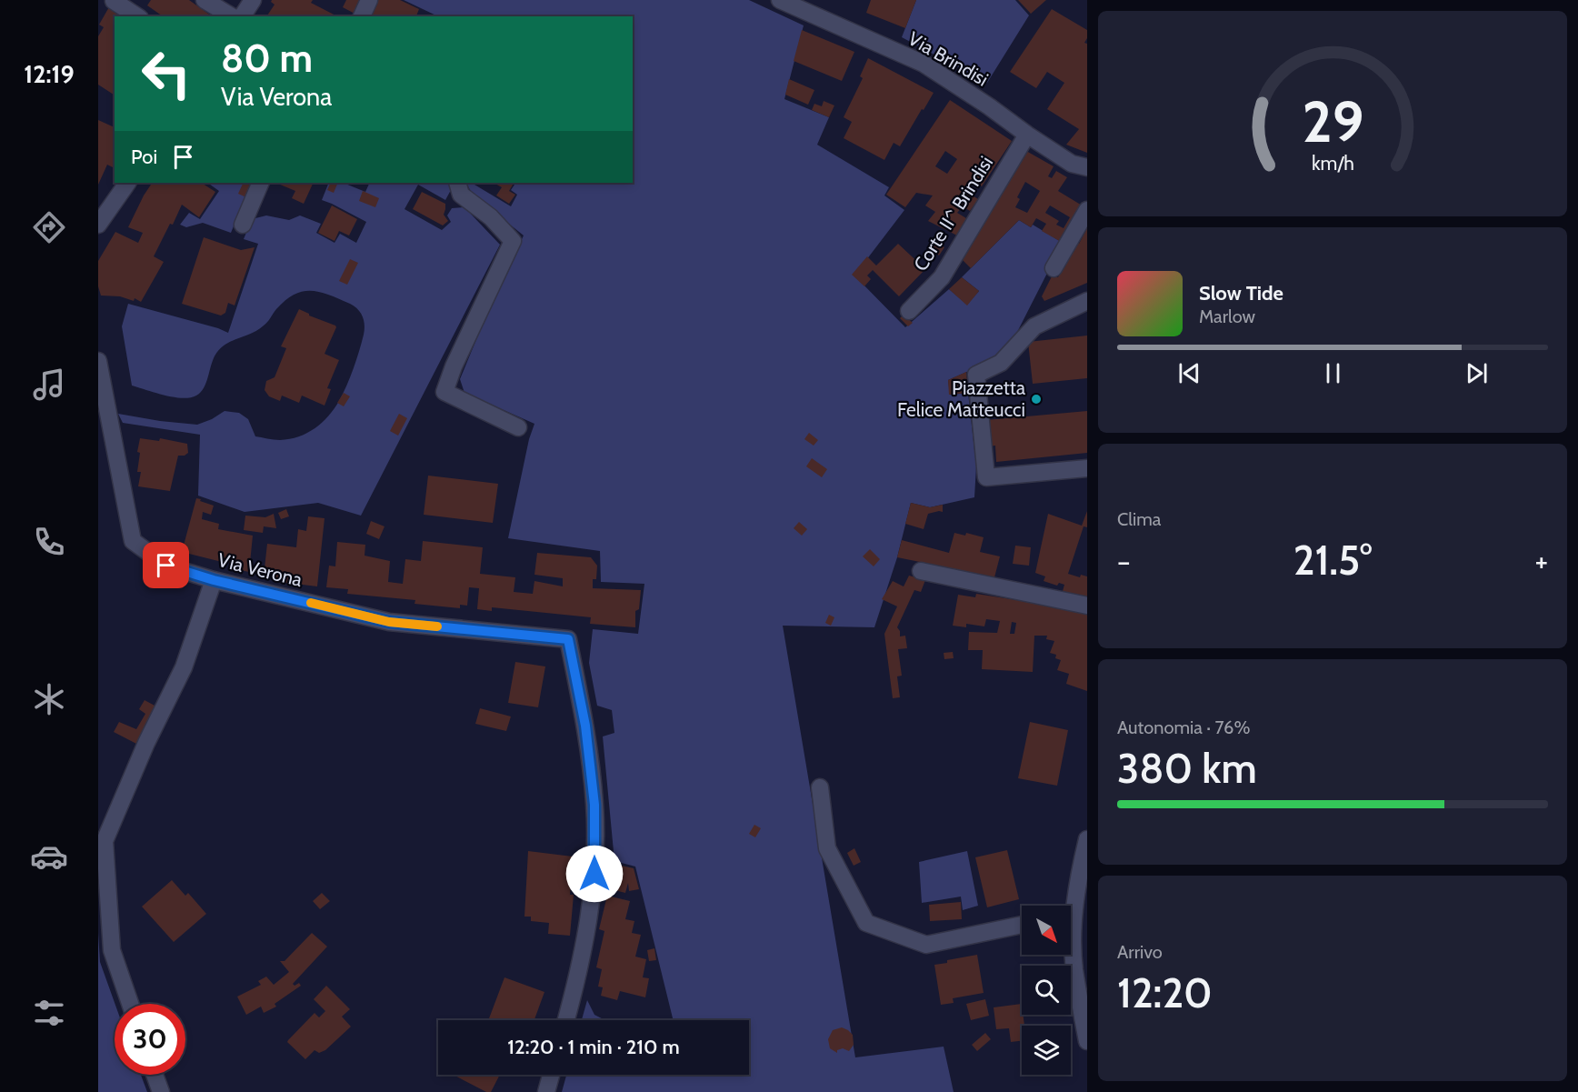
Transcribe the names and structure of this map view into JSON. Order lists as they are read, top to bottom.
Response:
{
  "streets": {
    "street": ["Via Brindisi", "Corte II^ Brindisi", "Via Verona"]
  },
  "crossings": [
    ["Via Brindisi", "Corte II^ Brindisi"]
  ],
  "places": ["Piazzetta Felice Matteucci"],
  "north": "bottom right",
  "page": {
    "tabs": "12:19",
    "turn": ["80 m", "Via Verona"],
    "then": "Poi",
    "song": ["Slow Tide", "Marlow"],
    "tile": [
      "Clima",
      ["Autonomia · 76%", "380 km"],
      ["Arrivo", "12:20"]
    ],
    "heat": ["−", "21.5°", "+"],
    "limit": "30",
    "trip": "12:20 · 1 min · 210 m",
    "gauge": ["29", "km/h"]
  }
}
